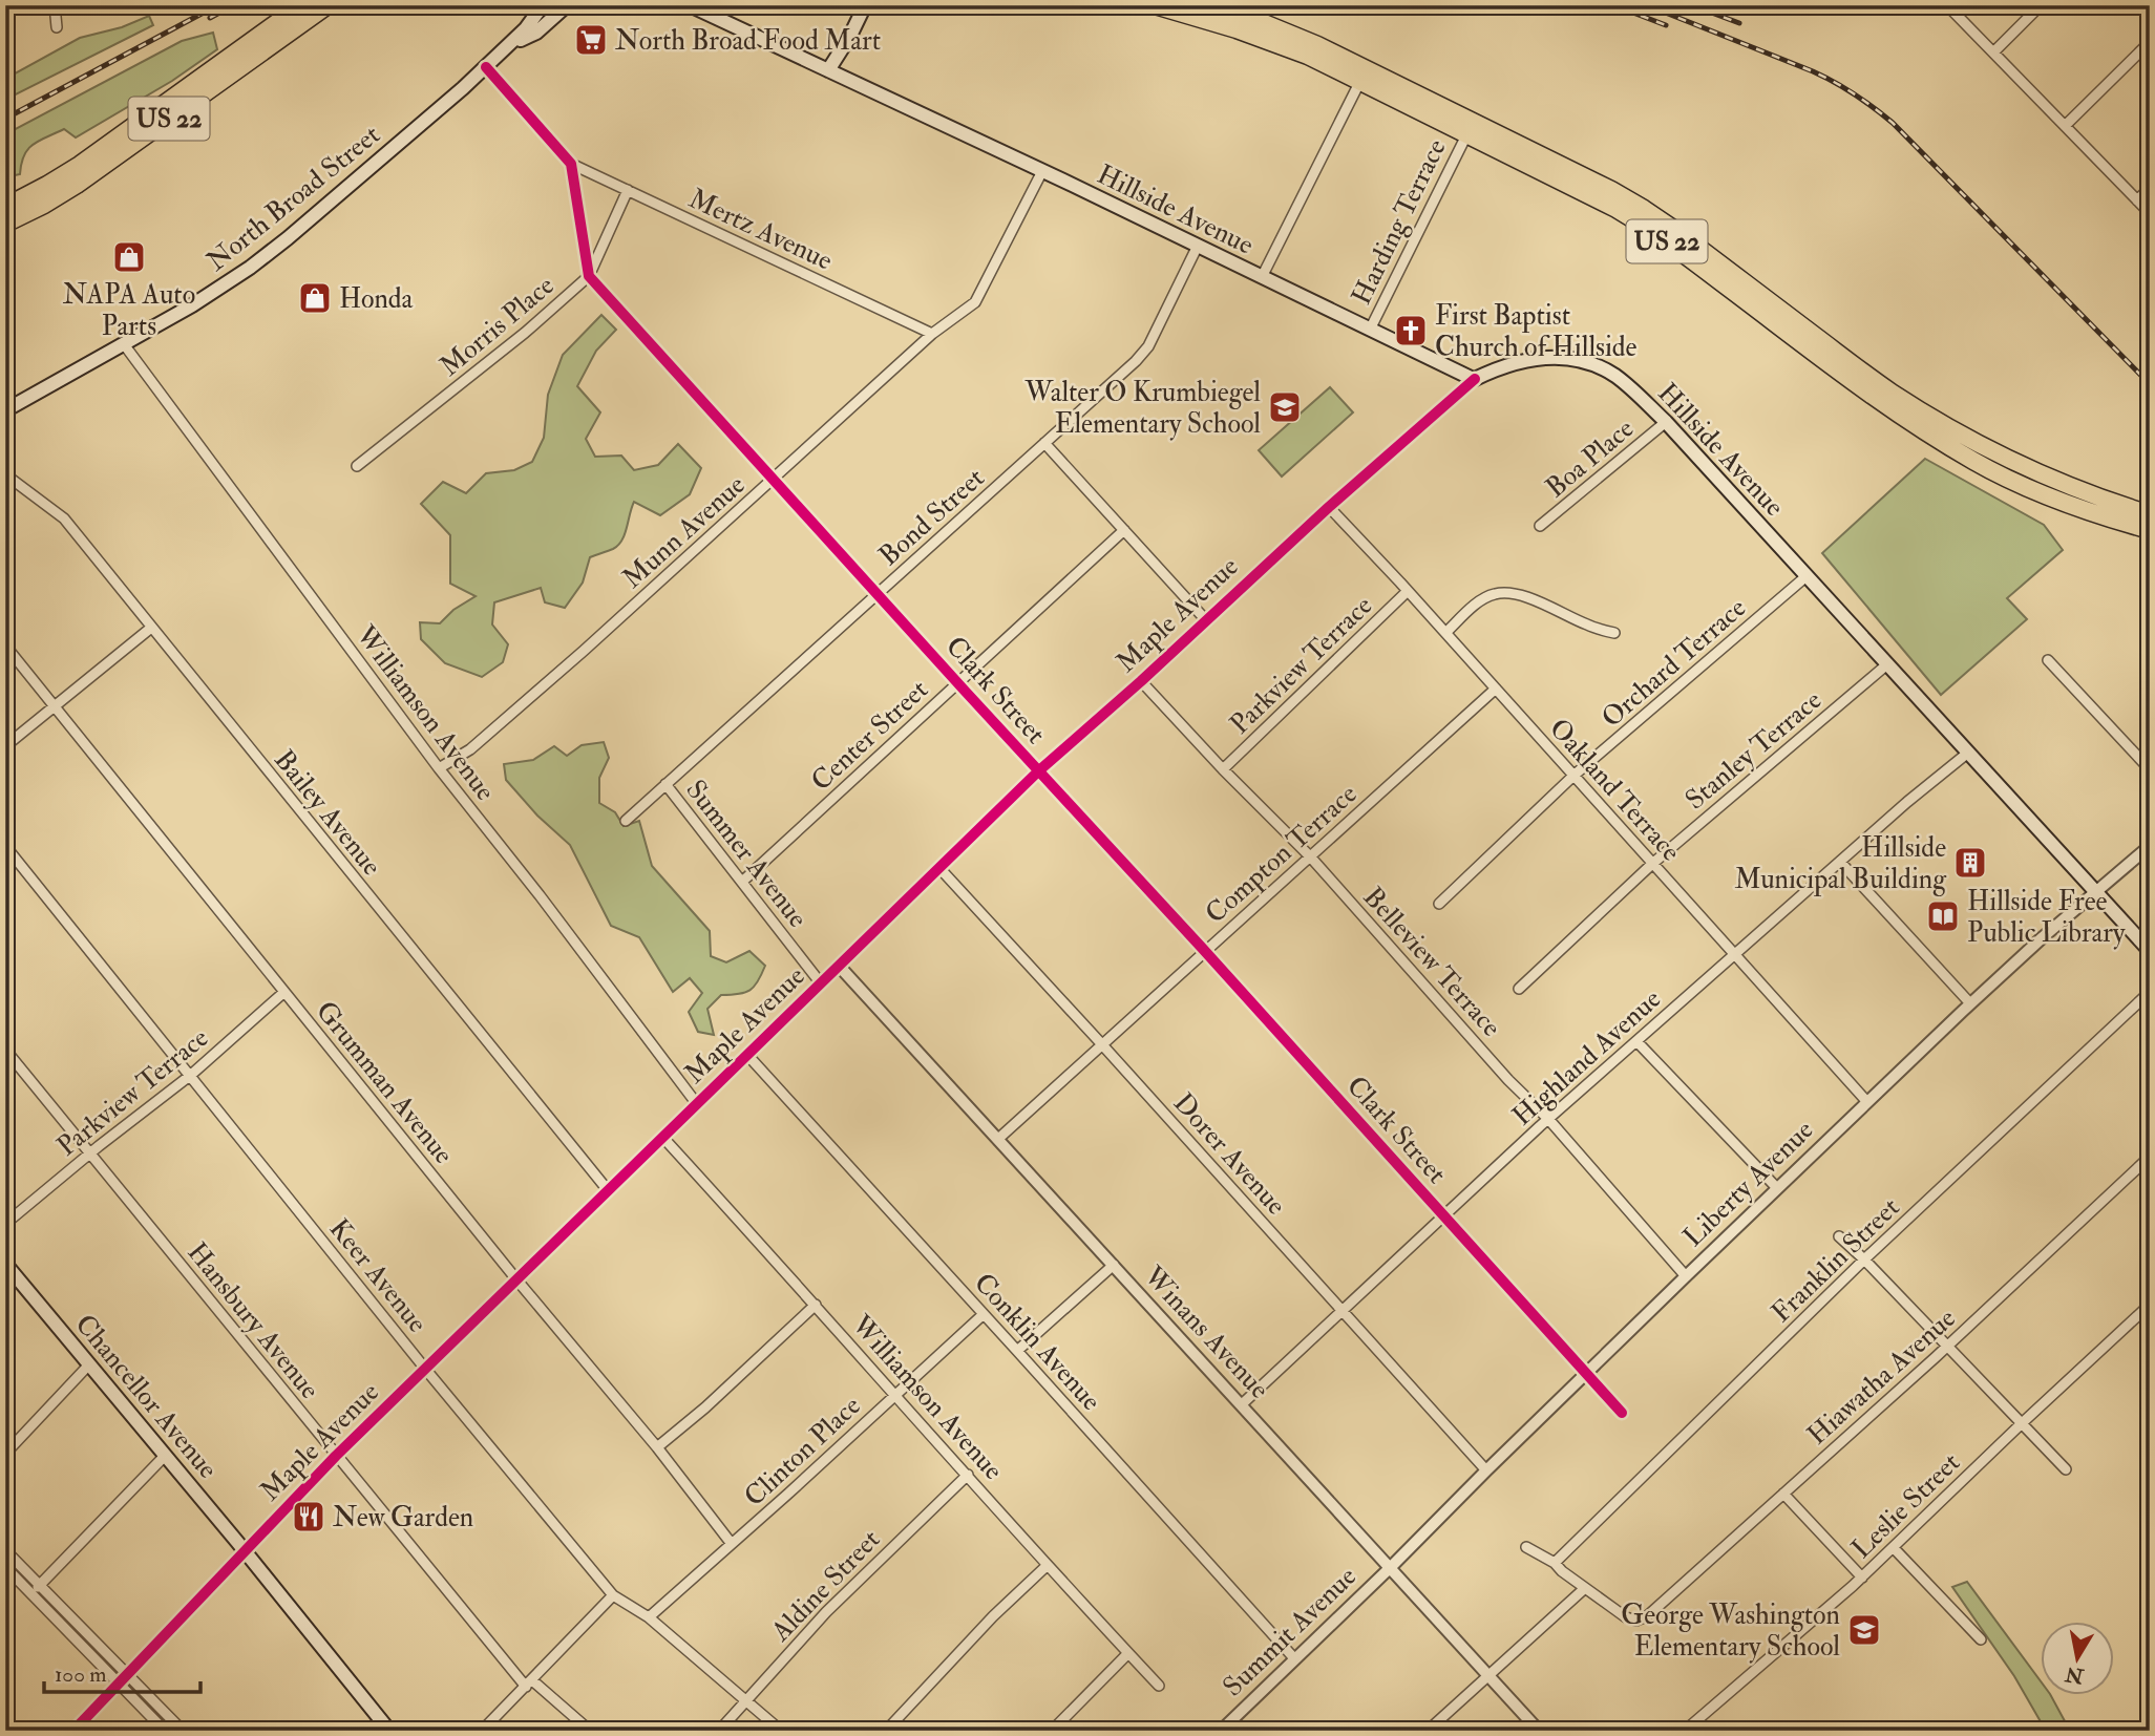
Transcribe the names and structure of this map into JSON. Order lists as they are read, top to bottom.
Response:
{
  "streets": {
    "highway": ["US 22"],
    "main road": ["North Broad Street", "Hillside Avenue", "Chancellor Avenue"],
    "street": [
      "Harding Terrace",
      "Mertz Avenue",
      "Morris Place",
      "Boa Place",
      "Bond Street",
      "Munn Avenue",
      "Maple Avenue",
      "Orchard Terrace",
      "Parkview Terrace",
      "Clark Street",
      "Williamson Avenue",
      "Center Street",
      "Stanley Terrace",
      "Oakland Terrace",
      "Bailey Avenue",
      "Summer Avenue",
      "Compton Terrace",
      "Belleview Terrace",
      "Highland Avenue",
      "Grumman Avenue",
      "Dorer Avenue",
      "Liberty Avenue",
      "Franklin Street",
      "Keer Avenue",
      "Hansbury Avenue",
      "Winans Avenue",
      "Conklin Avenue",
      "Hiawatha Avenue",
      "Clinton Place",
      "Leslie Street",
      "Aldine Street",
      "Summit Avenue"
    ]
  },
  "crossings": [
    ["US 22", "Harding Terrace"],
    ["North Broad Street", "Williamson Avenue"],
    ["Hillside Avenue", "Harding Terrace"],
    ["Hillside Avenue", "Boa Place"],
    ["Hillside Avenue", "Bond Street"],
    ["Hillside Avenue", "Munn Avenue"],
    ["Hillside Avenue", "Maple Avenue"],
    ["Hillside Avenue", "Orchard Terrace"],
    ["Hillside Avenue", "Stanley Terrace"],
    ["Hillside Avenue", "Highland Avenue"],
    ["Hillside Avenue", "Liberty Avenue"],
    ["Mertz Avenue", "Morris Place"],
    ["Mertz Avenue", "Munn Avenue"],
    ["Morris Place", "Clark Street"],
    ["Bond Street", "Clark Street"],
    ["Bond Street", "Summer Avenue"],
    ["Munn Avenue", "Clark Street"],
    ["Munn Avenue", "Williamson Avenue"],
    ["Maple Avenue", "Clark Street"],
    ["Maple Avenue", "Williamson Avenue"],
    ["Maple Avenue", "Oakland Terrace"],
    ["Maple Avenue", "Bailey Avenue"],
    ["Maple Avenue", "Summer Avenue"],
    ["Maple Avenue", "Belleview Terrace"],
    ["Maple Avenue", "Grumman Avenue"],
    ["Maple Avenue", "Dorer Avenue"],
    ["Maple Avenue", "Keer Avenue"],
    ["Maple Avenue", "Hansbury Avenue"],
    ["Maple Avenue", "Winans Avenue"],
    ["Maple Avenue", "Conklin Avenue"],
    ["Maple Avenue", "Chancellor Avenue"],
    ["Orchard Terrace", "Oakland Terrace"],
    ["Parkview Terrace", "Oakland Terrace"],
    ["Parkview Terrace", "Belleview Terrace"],
    ["Parkview Terrace", "Grumman Avenue"],
    ["Parkview Terrace", "Keer Avenue"],
    ["Parkview Terrace", "Hansbury Avenue"],
    ["Clark Street", "Center Street"],
    ["Clark Street", "Compton Terrace"],
    ["Clark Street", "Highland Avenue"],
    ["Clark Street", "Liberty Avenue"],
    ["Williamson Avenue", "Clinton Place"],
    ["Williamson Avenue", "Aldine Street"],
    ["Center Street", "Summer Avenue"],
    ["Stanley Terrace", "Oakland Terrace"],
    ["Oakland Terrace", "Compton Terrace"],
    ["Oakland Terrace", "Highland Avenue"],
    ["Oakland Terrace", "Liberty Avenue"],
    ["Compton Terrace", "Belleview Terrace"],
    ["Compton Terrace", "Dorer Avenue"],
    ["Compton Terrace", "Winans Avenue"],
    ["Belleview Terrace", "Highland Avenue"],
    ["Belleview Terrace", "Liberty Avenue"],
    ["Highland Avenue", "Dorer Avenue"],
    ["Highland Avenue", "Winans Avenue"],
    ["Grumman Avenue", "Clinton Place"],
    ["Dorer Avenue", "Liberty Avenue"],
    ["Liberty Avenue", "Winans Avenue"],
    ["Liberty Avenue", "Summit Avenue"],
    ["Keer Avenue", "Clinton Place"],
    ["Keer Avenue", "Aldine Street"],
    ["Winans Avenue", "Summit Avenue"],
    ["Conklin Avenue", "Clinton Place"],
    ["Conklin Avenue", "Summit Avenue"]
  ],
  "places": {
    "supermarket": ["North Broad Food Mart"],
    "shop": ["NAPA Auto Parts", "Honda"],
    "church": ["First Baptist Church of Hillside"],
    "school or university": ["Walter O Krumbiegel Elementary School", "George Washington Elementary School"],
    "building": ["Hillside Municipal Building"],
    "library": ["Hillside Free Public Library"],
    "restaurant": ["New Garden"]
  },
  "scale_bar": "100 m",
  "north": "bottom"
}
